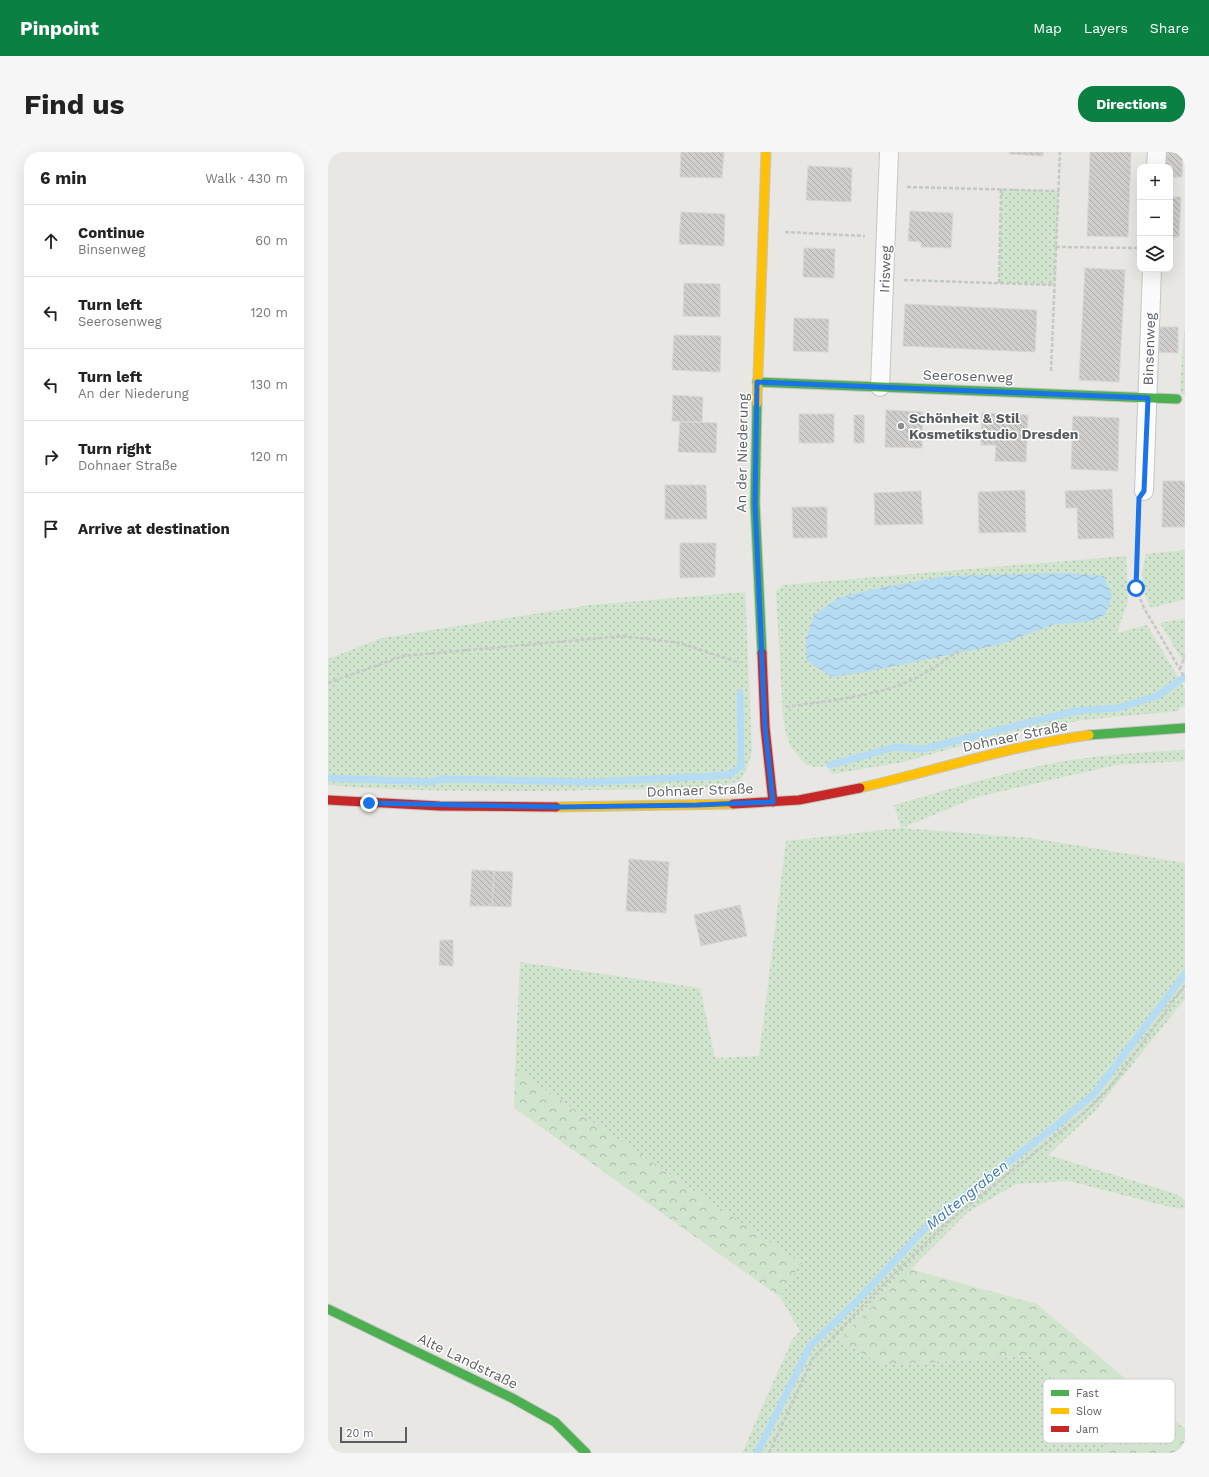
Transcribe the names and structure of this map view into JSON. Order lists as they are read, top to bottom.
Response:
{
  "streets": {
    "street": [
      "Irisweg",
      "Binsenweg",
      "Seerosenweg",
      "An der Niederung",
      "Dohnaer Straße",
      "Alte Landstraße"
    ]
  },
  "crossings": [
    ["Irisweg", "Seerosenweg"],
    ["Binsenweg", "Seerosenweg"],
    ["Seerosenweg", "An der Niederung"],
    ["An der Niederung", "Dohnaer Straße"]
  ],
  "water": ["Maltengraben"],
  "places": ["Schönheit & Stil Kosmetikstudio Dresden"],
  "legend": ["Fast", "Slow", "Jam"],
  "scale_bar": "20 m",
  "page": {
    "header": "Pinpoint",
    "nav": ["Map", "Layers", "Share"],
    "buttons": "Directions",
    "title": "Find us",
    "heading": ["6 min", "Walk · 430 m"],
    "map_buttons": ["+", "−"],
    "list": [
      ["Continue", "Binsenweg", "60 m"],
      ["Turn left", "Seerosenweg", "120 m"],
      ["Turn left", "An der Niederung", "130 m"],
      ["Turn right", "Dohnaer Straße", "120 m"],
      "Arrive at destination"
    ],
    "scale": "20 m"
  }
}
